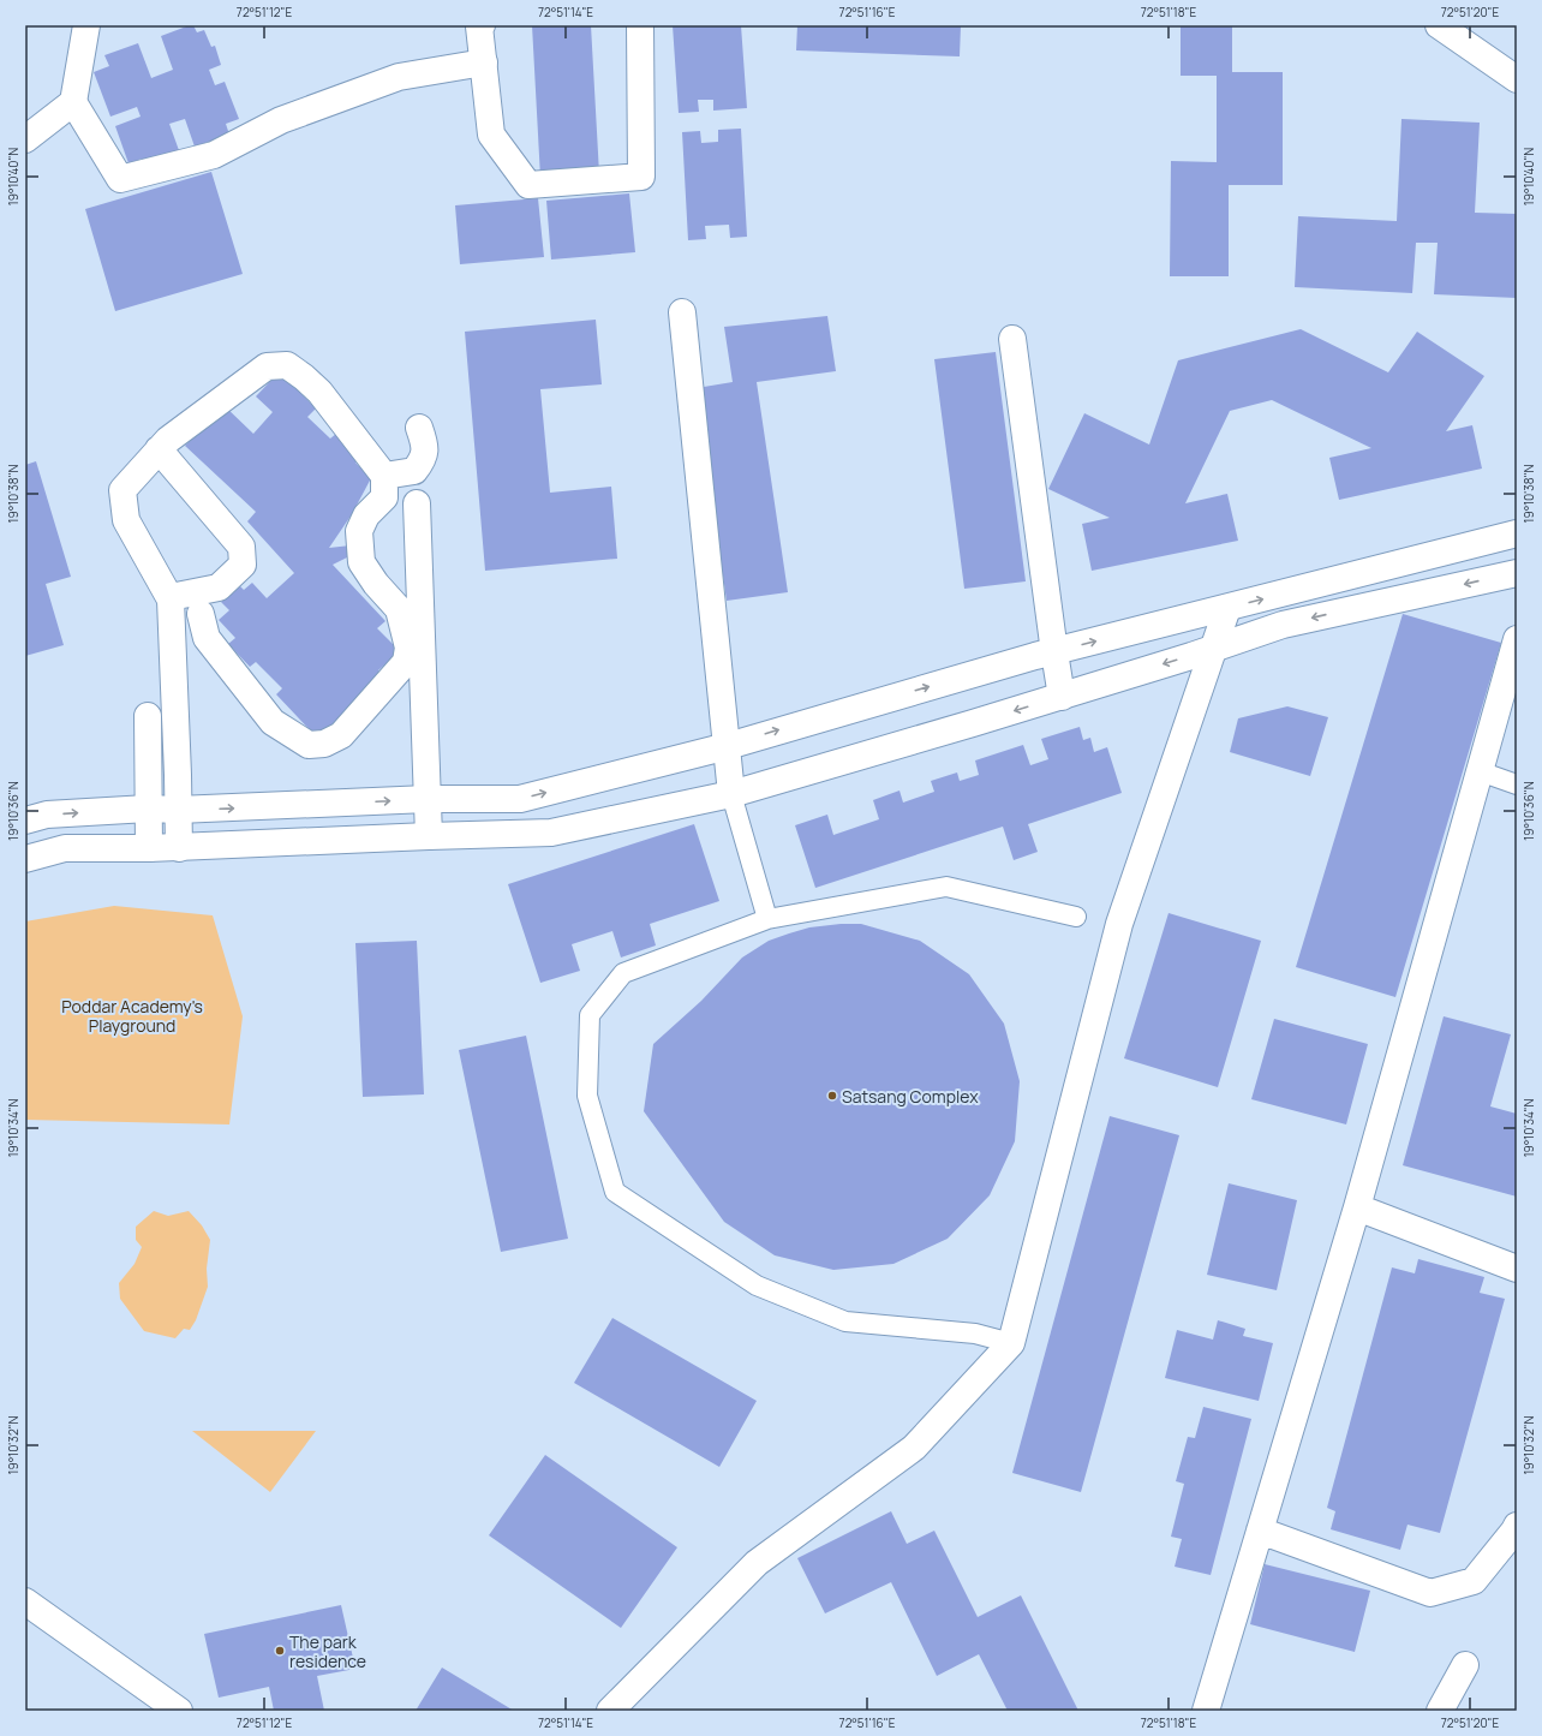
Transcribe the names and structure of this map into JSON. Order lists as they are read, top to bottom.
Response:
{
  "parks": ["Poddar Academy's Playground"],
  "places": ["Satsang Complex", "The park residence"],
  "coordinates": [
    "72°51'12\"E",
    "72°51'14\"E",
    "72°51'16\"E",
    "72°51'18\"E",
    "72°51'20\"E",
    "19°10'40\"N",
    "19°10'38\"N",
    "19°10'36\"N",
    "19°10'34\"N",
    "19°10'32\"N"
  ]
}
